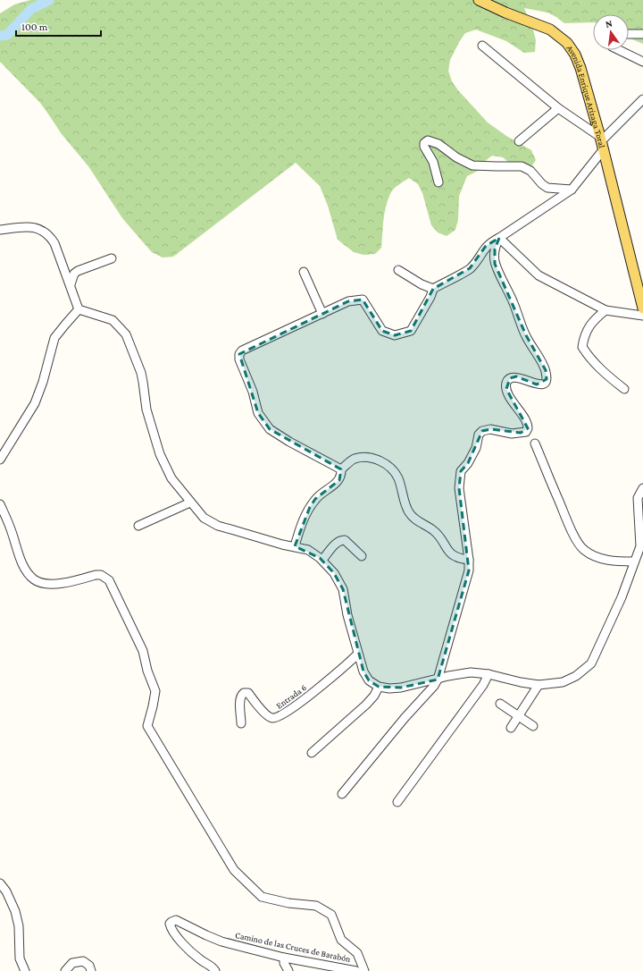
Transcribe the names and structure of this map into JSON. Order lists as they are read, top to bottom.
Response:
{
  "streets": {
    "main road": ["Avenida Enrique Arízaga Toral"],
    "street": ["Entrada 6", "Camino de las Cruces de Barabón"]
  },
  "scale_bar": "100 m",
  "north": "top"
}
